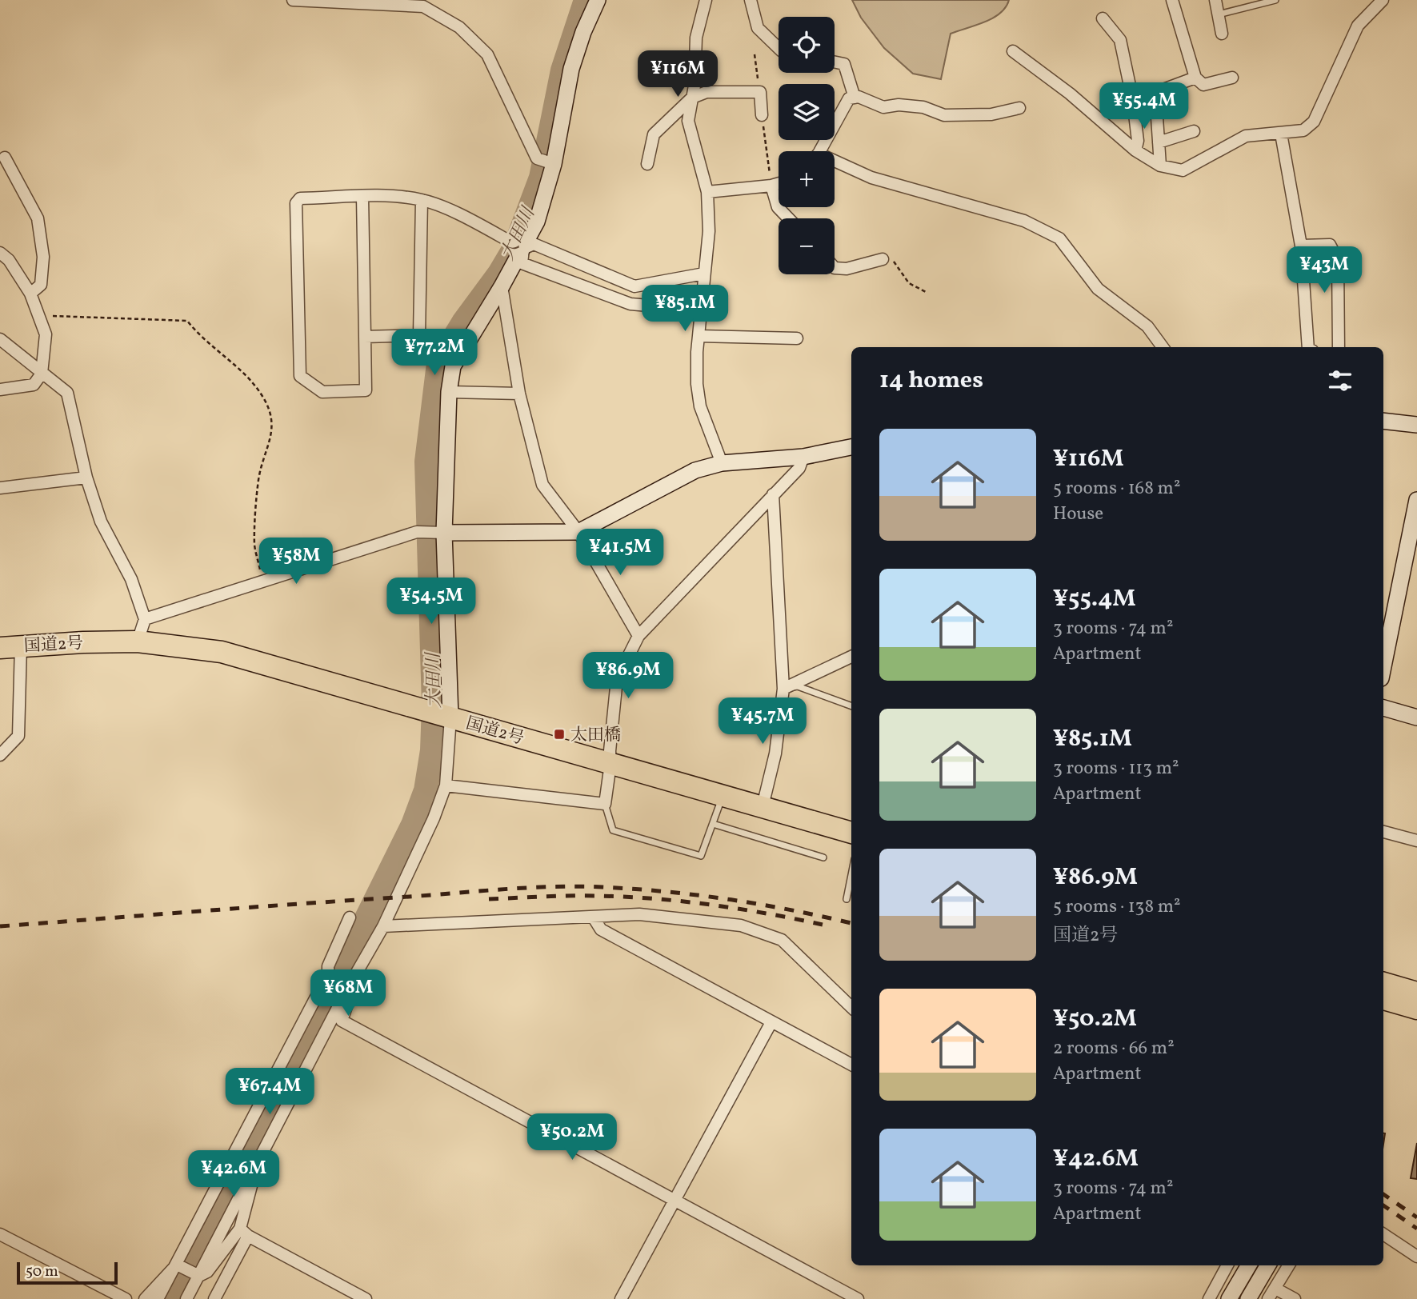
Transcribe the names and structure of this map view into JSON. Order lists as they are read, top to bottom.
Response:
{
  "streets": {
    "highway": ["国道2号"]
  },
  "water": ["大田川"],
  "places": {
    "transit": ["太田橋"]
  },
  "scale_bar": "50 m",
  "page": {
    "map_buttons": ["+", "−"],
    "price": [
      "¥116M",
      "¥55.4M",
      "¥43M",
      "¥85.1M",
      "¥77.2M",
      "¥41.5M",
      "¥58M",
      "¥54.5M",
      "¥86.9M",
      "¥45.7M",
      "¥68M",
      "¥67.4M",
      "¥50.2M",
      "¥42.6M"
    ],
    "heading": "14 homes",
    "list": [
      {
        "name": "¥116M",
        "note": "5 rooms · 168 m² · House"
      },
      {
        "name": "¥55.4M",
        "note": "3 rooms · 74 m² · Apartment"
      },
      {
        "name": "¥85.1M",
        "note": "3 rooms · 113 m² · Apartment"
      },
      {
        "name": "¥86.9M",
        "note": "5 rooms · 138 m² · 国道2号"
      },
      {
        "name": "¥50.2M",
        "note": "2 rooms · 66 m² · Apartment"
      },
      {
        "name": "¥42.6M",
        "note": "3 rooms · 74 m² · Apartment"
      }
    ],
    "scale": "50 m"
  }
}
